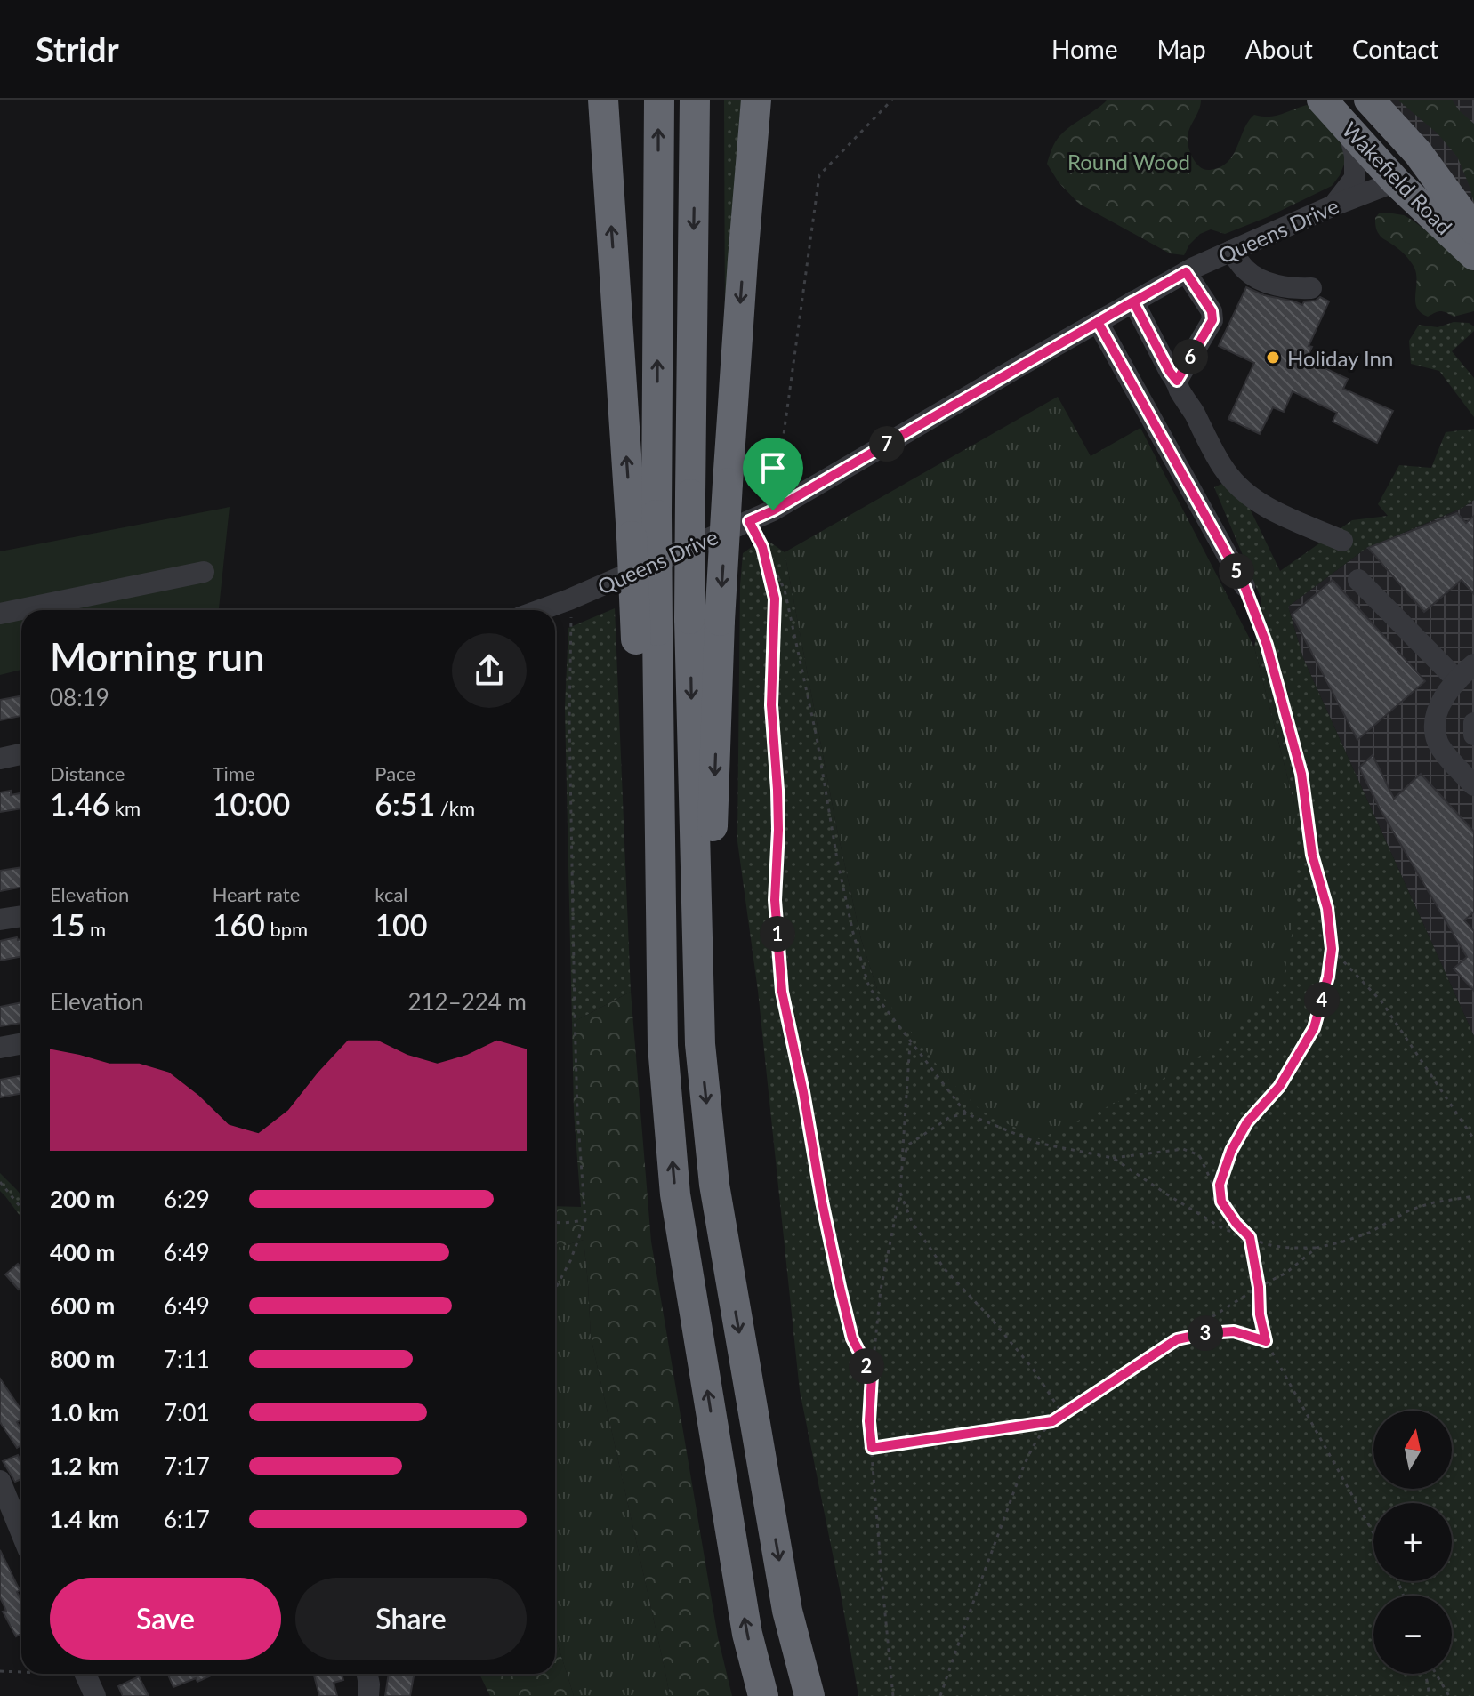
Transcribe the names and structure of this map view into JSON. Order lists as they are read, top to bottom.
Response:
{
  "streets": {
    "highway": ["Wakefield Road"],
    "street": ["Queens Drive"]
  },
  "crossings": [
    ["Wakefield Road", "Queens Drive"]
  ],
  "parks": ["Round Wood"],
  "places": ["Holiday Inn"],
  "north": "top",
  "page": {
    "header": "Stridr",
    "nav": [
      "Home",
      "Map",
      "About",
      "Contact"
    ],
    "pins": [
      "6",
      "7",
      "5",
      "1",
      "4",
      "3",
      "2"
    ],
    "heading": ["Morning run", "08:19"],
    "stats": [
      ["Distance", "1.46 km"],
      ["Time", "10:00"],
      ["Pace", "6:51 /km"],
      ["Elevation", "15 m"],
      ["Heart rate", "160 bpm"],
      ["kcal", "100"]
    ],
    "chart": ["Elevation", "212–224 m"],
    "list": [
      {
        "name": "200 m",
        "note": "6:29"
      },
      {
        "name": "400 m",
        "note": "6:49"
      },
      {
        "name": "600 m",
        "note": "6:49"
      },
      {
        "name": "800 m",
        "note": "7:11"
      },
      {
        "name": "1.0 km",
        "note": "7:01"
      },
      {
        "name": "1.2 km",
        "note": "7:17"
      },
      {
        "name": "1.4 km",
        "note": "6:17"
      }
    ],
    "map_buttons": ["+", "−"],
    "buttons": ["Save", "Share"]
  }
}
